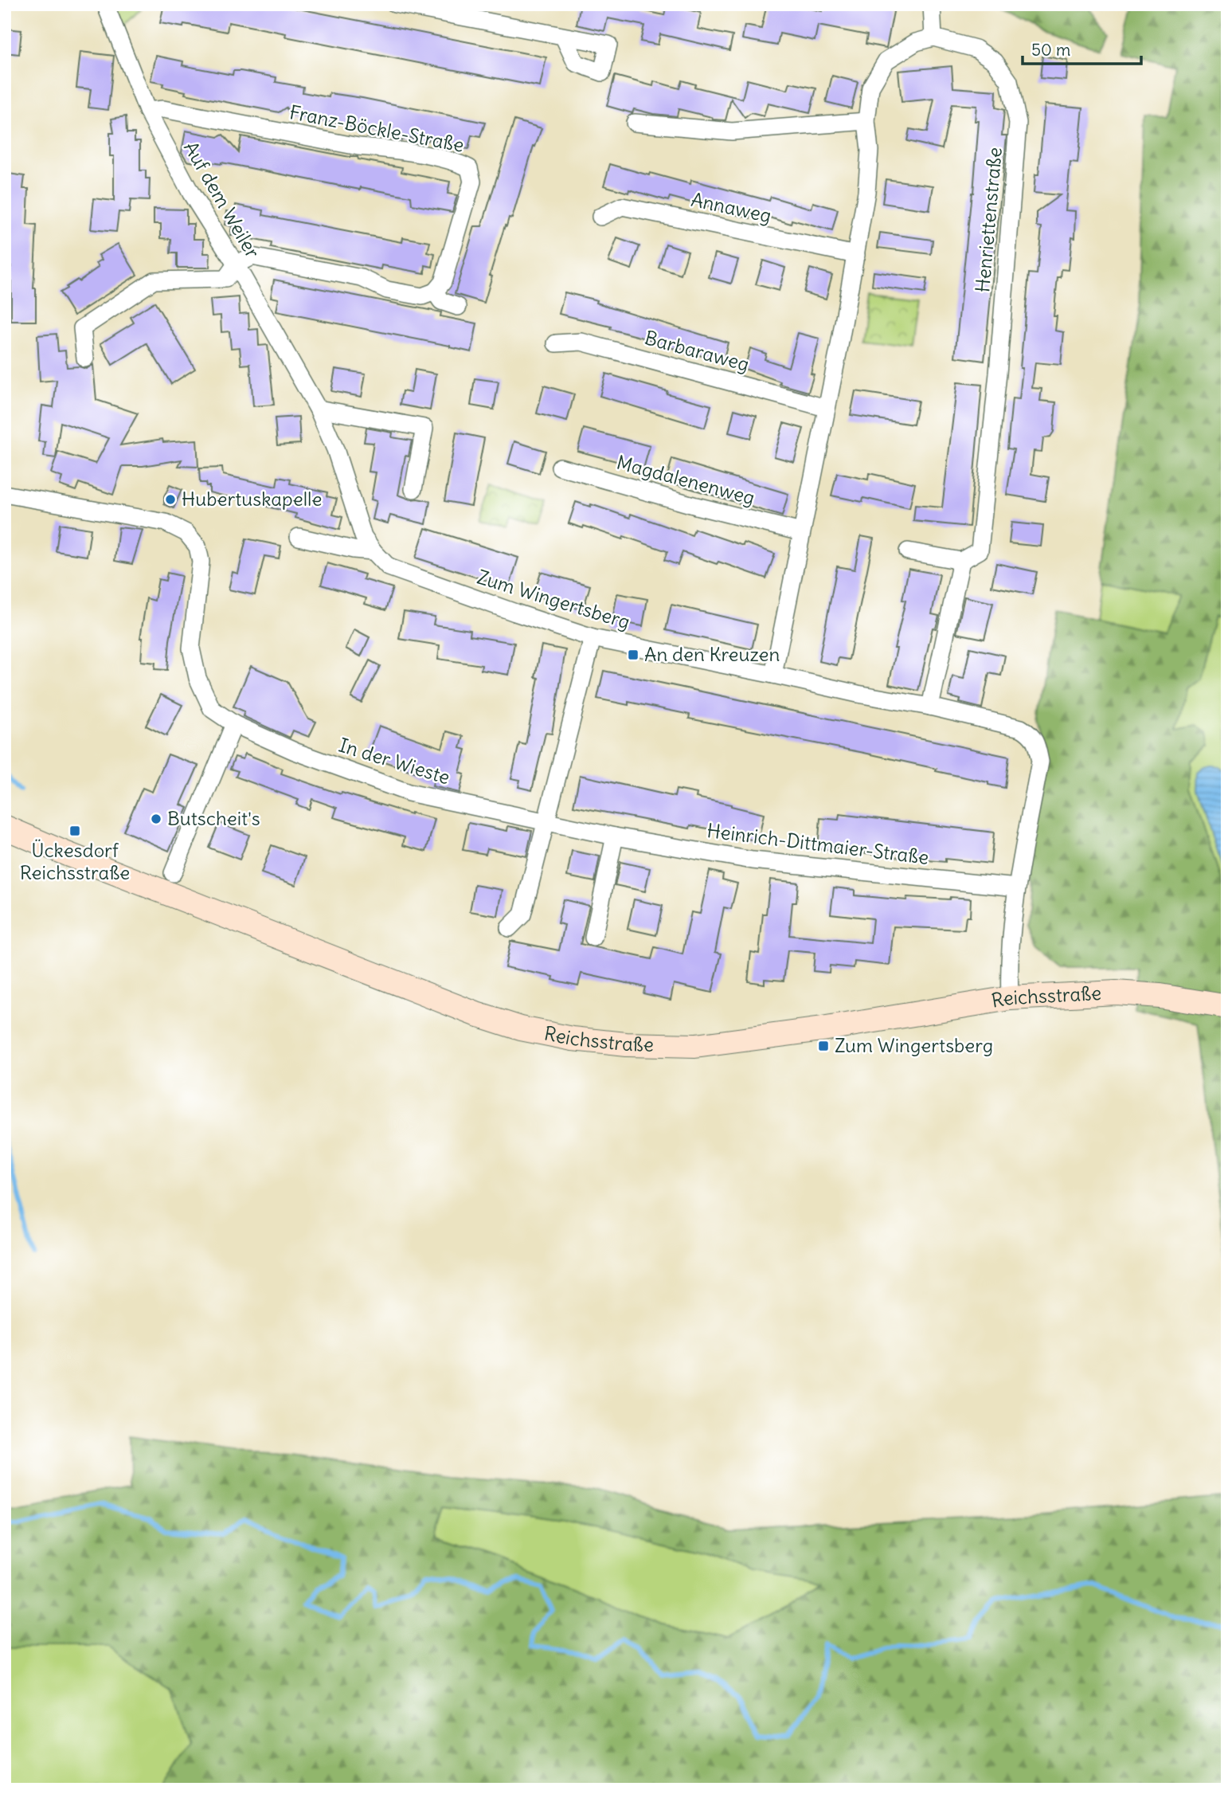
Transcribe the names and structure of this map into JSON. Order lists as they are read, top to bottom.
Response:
{
  "streets": {
    "main road": ["Reichsstraße"],
    "street": [
      "Franz-Böckle-Straße",
      "Auf dem Weiler",
      "Annaweg",
      "Henriettenstraße",
      "Barbaraweg",
      "Magdalenenweg",
      "Zum Wingertsberg",
      "In der Wieste",
      "Heinrich-Dittmaier-Straße"
    ]
  },
  "crossings": [
    ["Franz-Böckle-Straße", "Auf dem Weiler"],
    ["Auf dem Weiler", "Zum Wingertsberg"],
    ["Zum Wingertsberg", "Heinrich-Dittmaier-Straße"],
    ["Zum Wingertsberg", "Reichsstraße"],
    ["In der Wieste", "Heinrich-Dittmaier-Straße"]
  ],
  "places": {
    "other": ["Hubertuskapelle", "Butscheit's"],
    "transit": ["An den Kreuzen", "Ückesdorf Reichsstraße", "Zum Wingertsberg"]
  },
  "scale_bar": "50 m"
}
